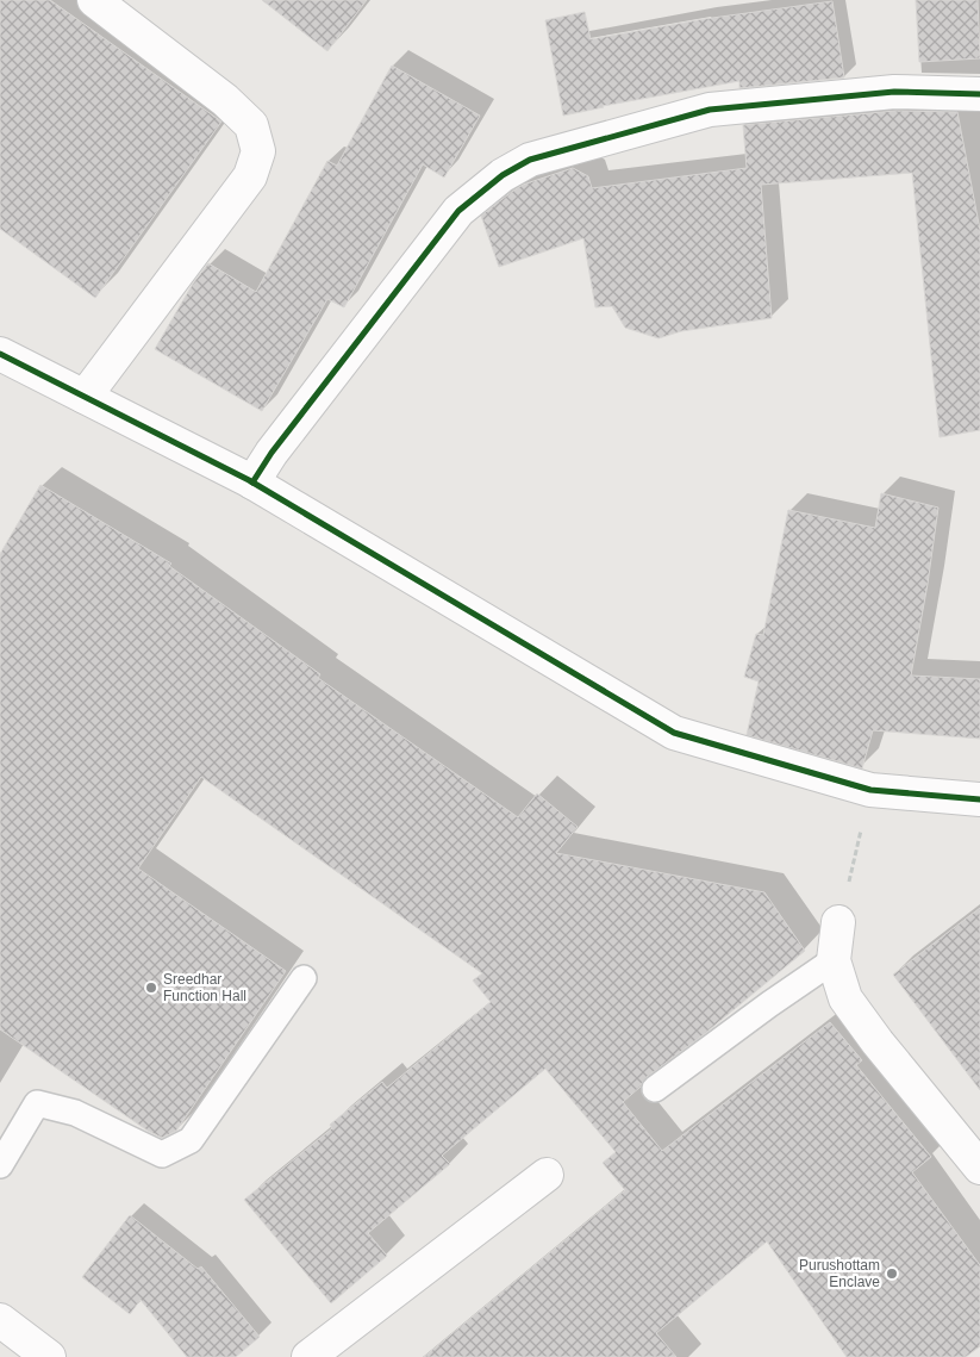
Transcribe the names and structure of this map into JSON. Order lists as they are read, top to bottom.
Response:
{
  "places": ["Sreedhar Function Hall", "Purushottam Enclave"]
}
